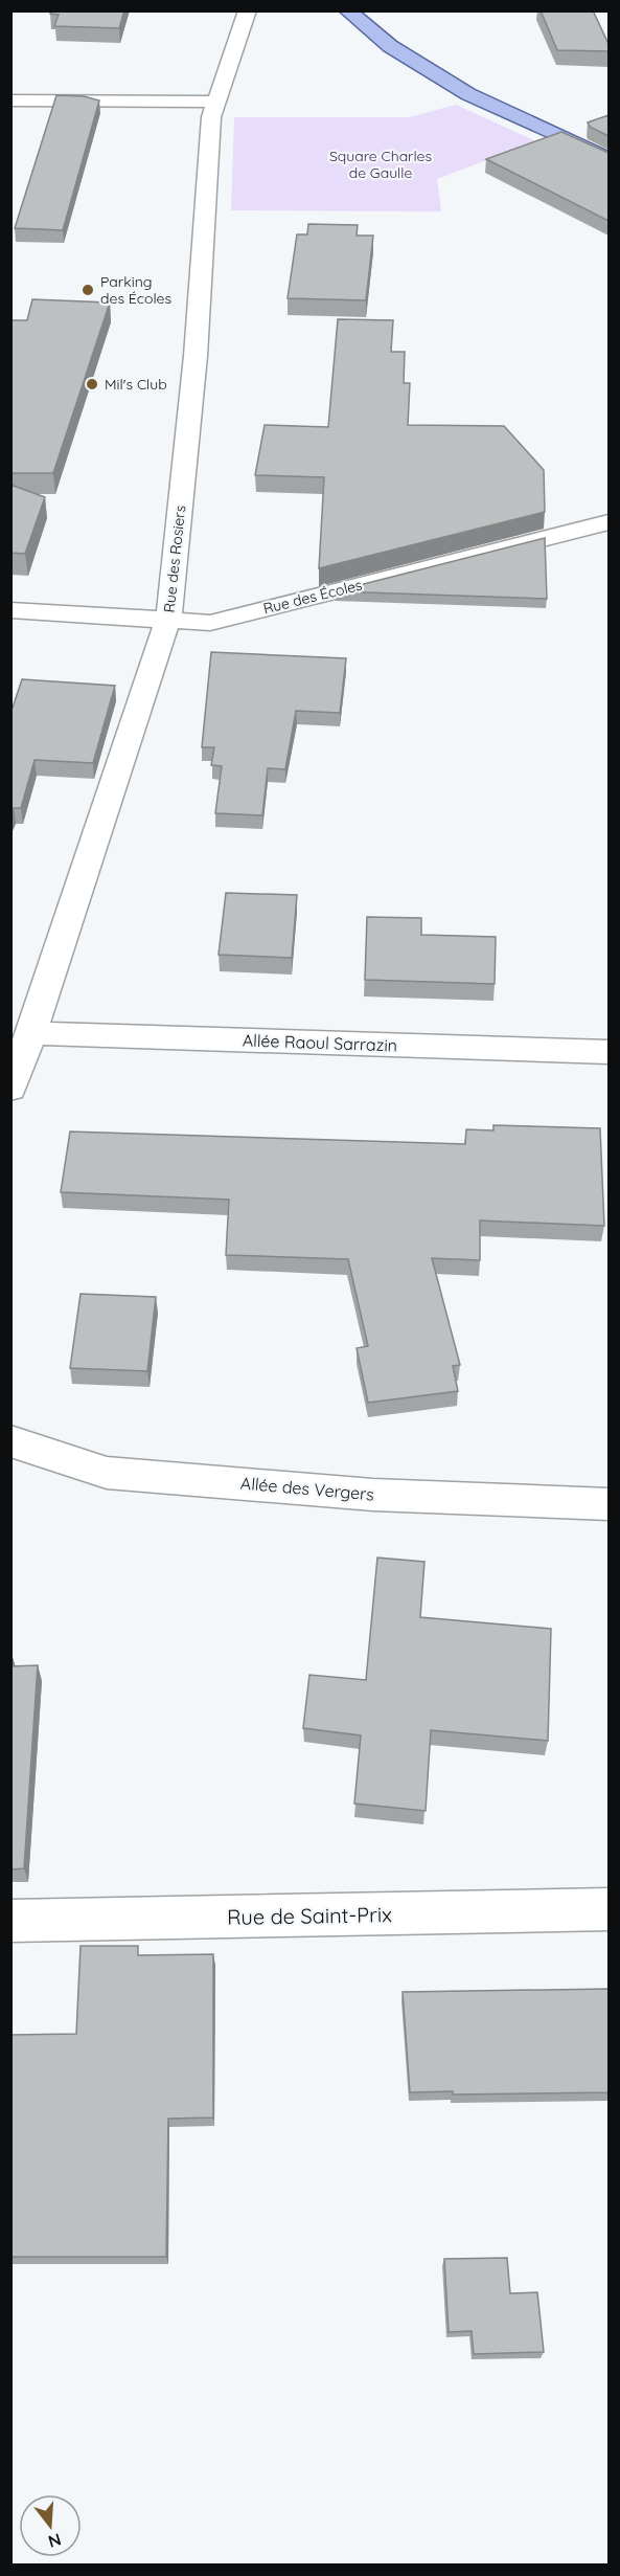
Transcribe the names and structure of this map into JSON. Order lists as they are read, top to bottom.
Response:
{
  "streets": {
    "street": [
      "Rue des Rosiers",
      "Rue des Écoles",
      "Allée Raoul Sarrazin",
      "Allée des Vergers",
      "Rue de Saint-Prix"
    ]
  },
  "crossings": [
    ["Rue des Rosiers", "Rue des Écoles"],
    ["Rue des Rosiers", "Allée Raoul Sarrazin"]
  ],
  "parks": ["Square Charles de Gaulle"],
  "places": ["Parking des Écoles", "Mil's Club"],
  "north": "bottom"
}
